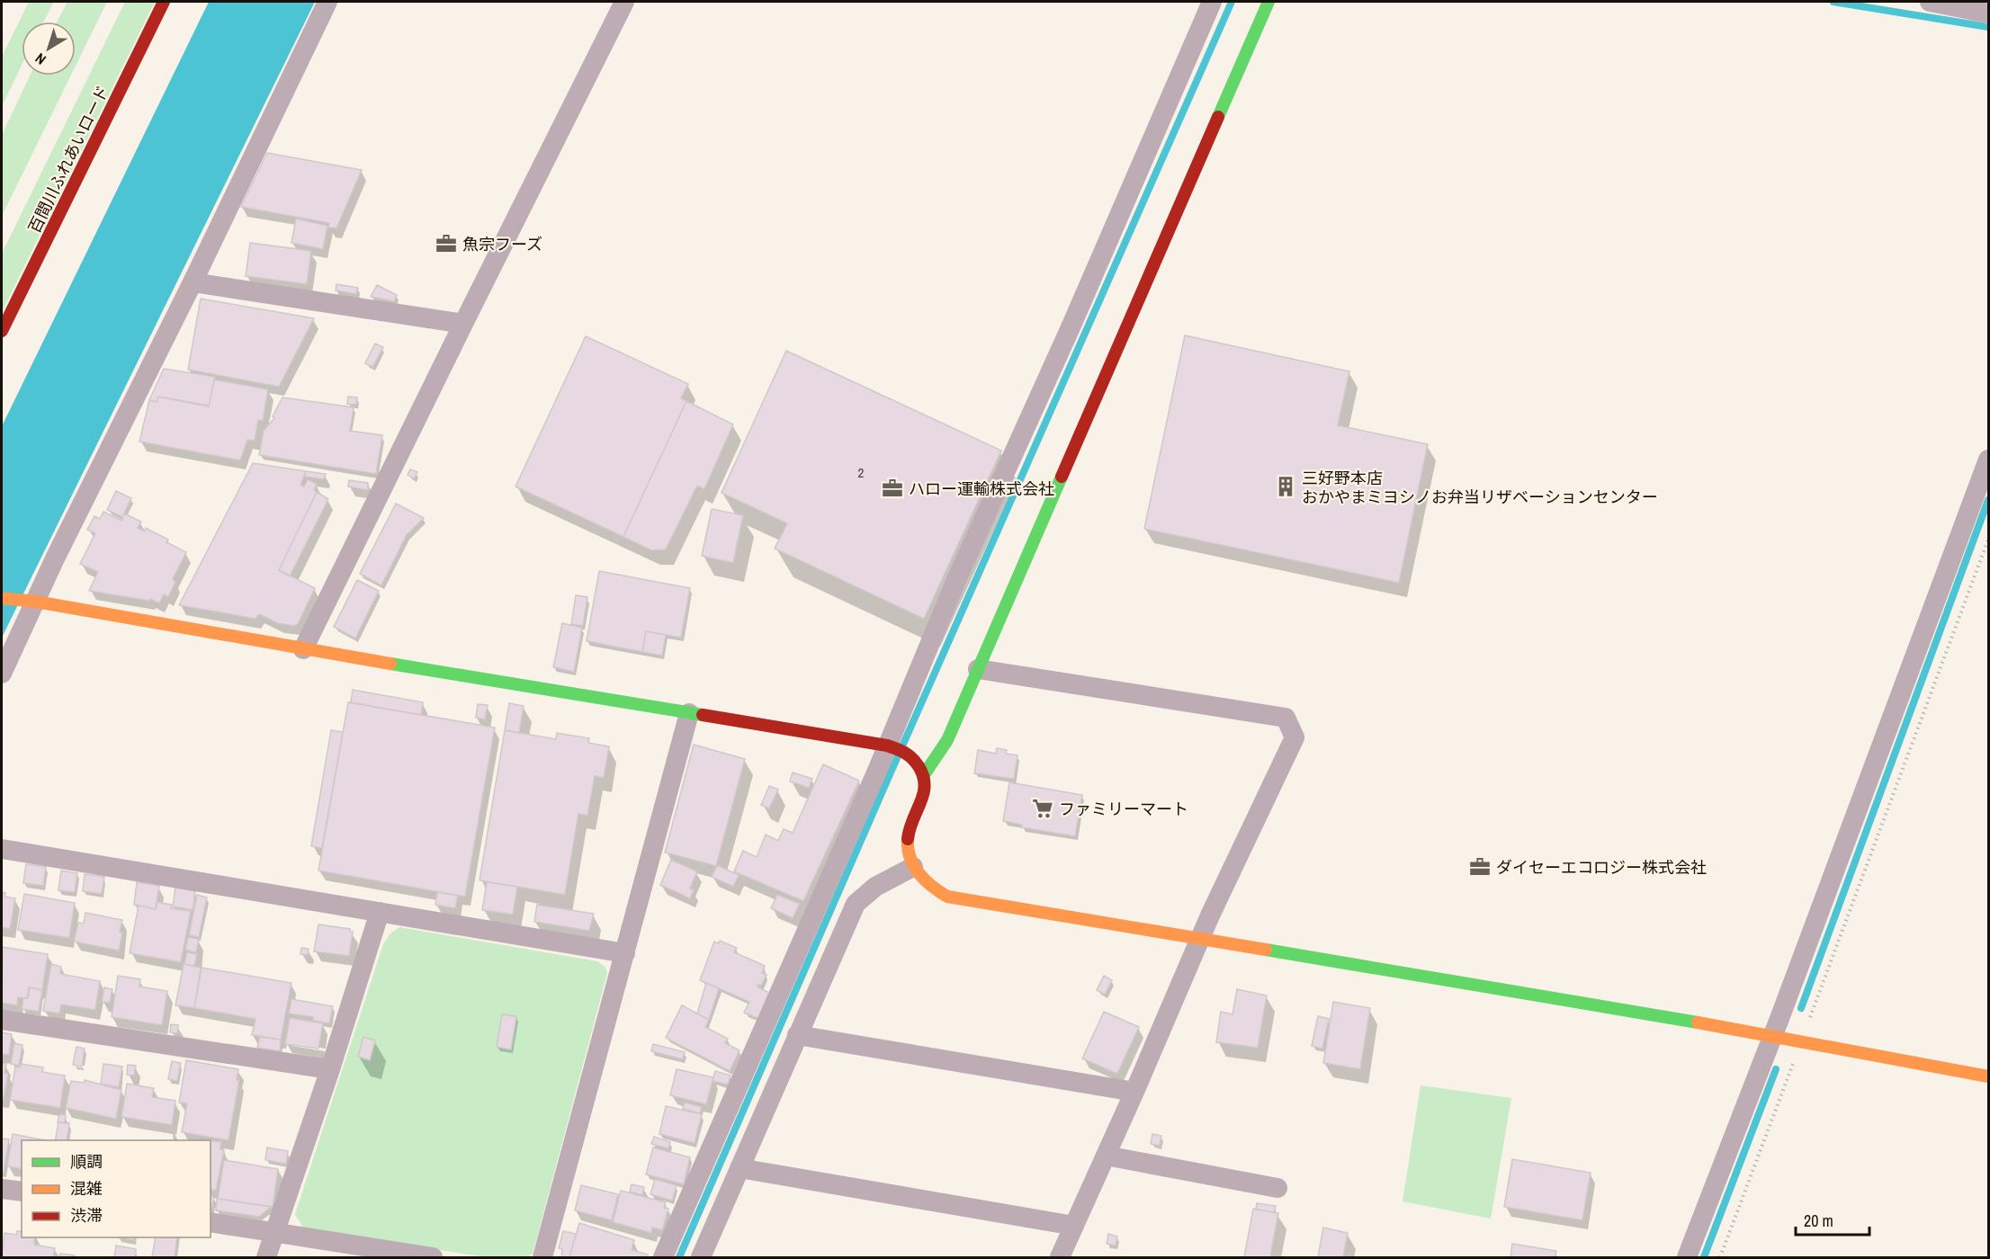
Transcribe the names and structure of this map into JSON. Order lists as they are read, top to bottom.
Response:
{
  "streets": {
    "street": ["百間川ふれあいロード"]
  },
  "places": {
    "office": ["魚宗フーズ", "ハロー運輸株式会社", "ダイセーエコロジー株式会社"],
    "building": ["三好野本店 おかやまミヨシノお弁当リザベーションセンター"],
    "supermarket": ["ファミリーマート"]
  },
  "house_numbers": ["2"],
  "legend": ["順調", "混雑", "渋滞"],
  "scale_bar": "20 m",
  "north": "bottom left"
}
